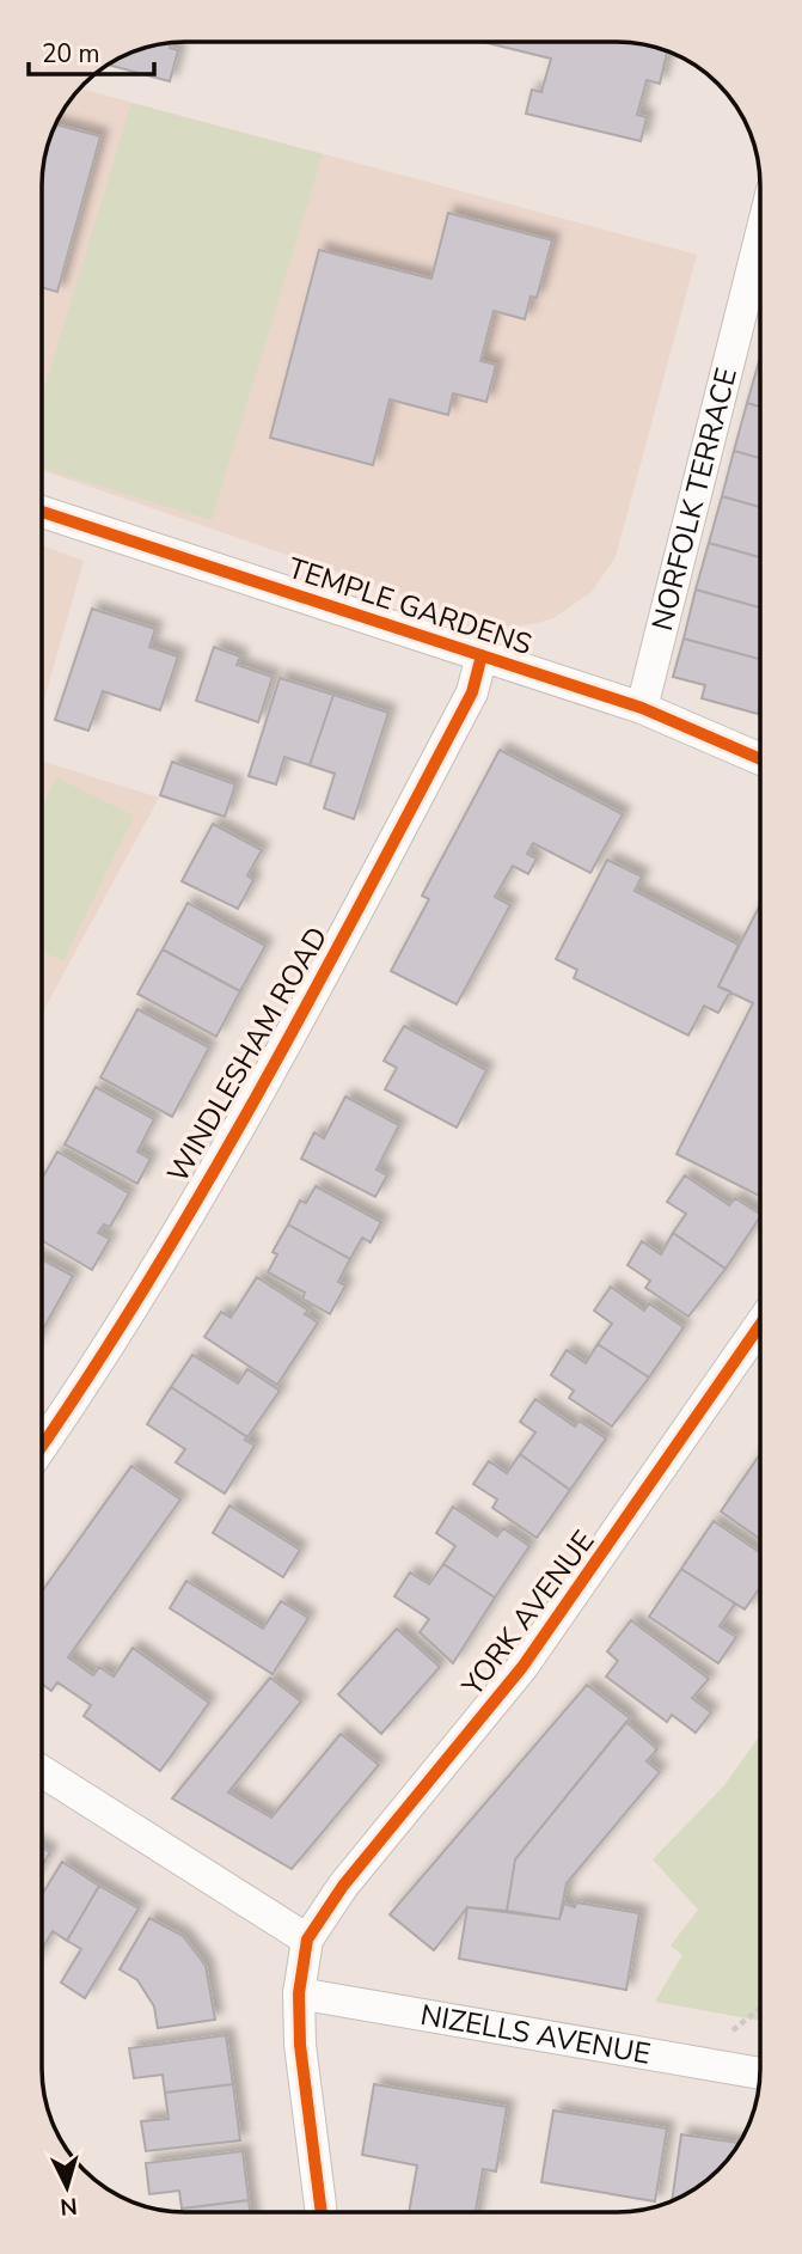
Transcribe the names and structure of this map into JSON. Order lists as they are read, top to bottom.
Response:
{
  "streets": {
    "street": [
      "NORFOLK TERRACE",
      "TEMPLE GARDENS",
      "WINDLESHAM ROAD",
      "YORK AVENUE",
      "NIZELLS AVENUE"
    ]
  },
  "crossings": [
    ["NORFOLK TERRACE", "TEMPLE GARDENS"],
    ["TEMPLE GARDENS", "WINDLESHAM ROAD"]
  ],
  "scale_bar": "20 m",
  "north": "bottom"
}
